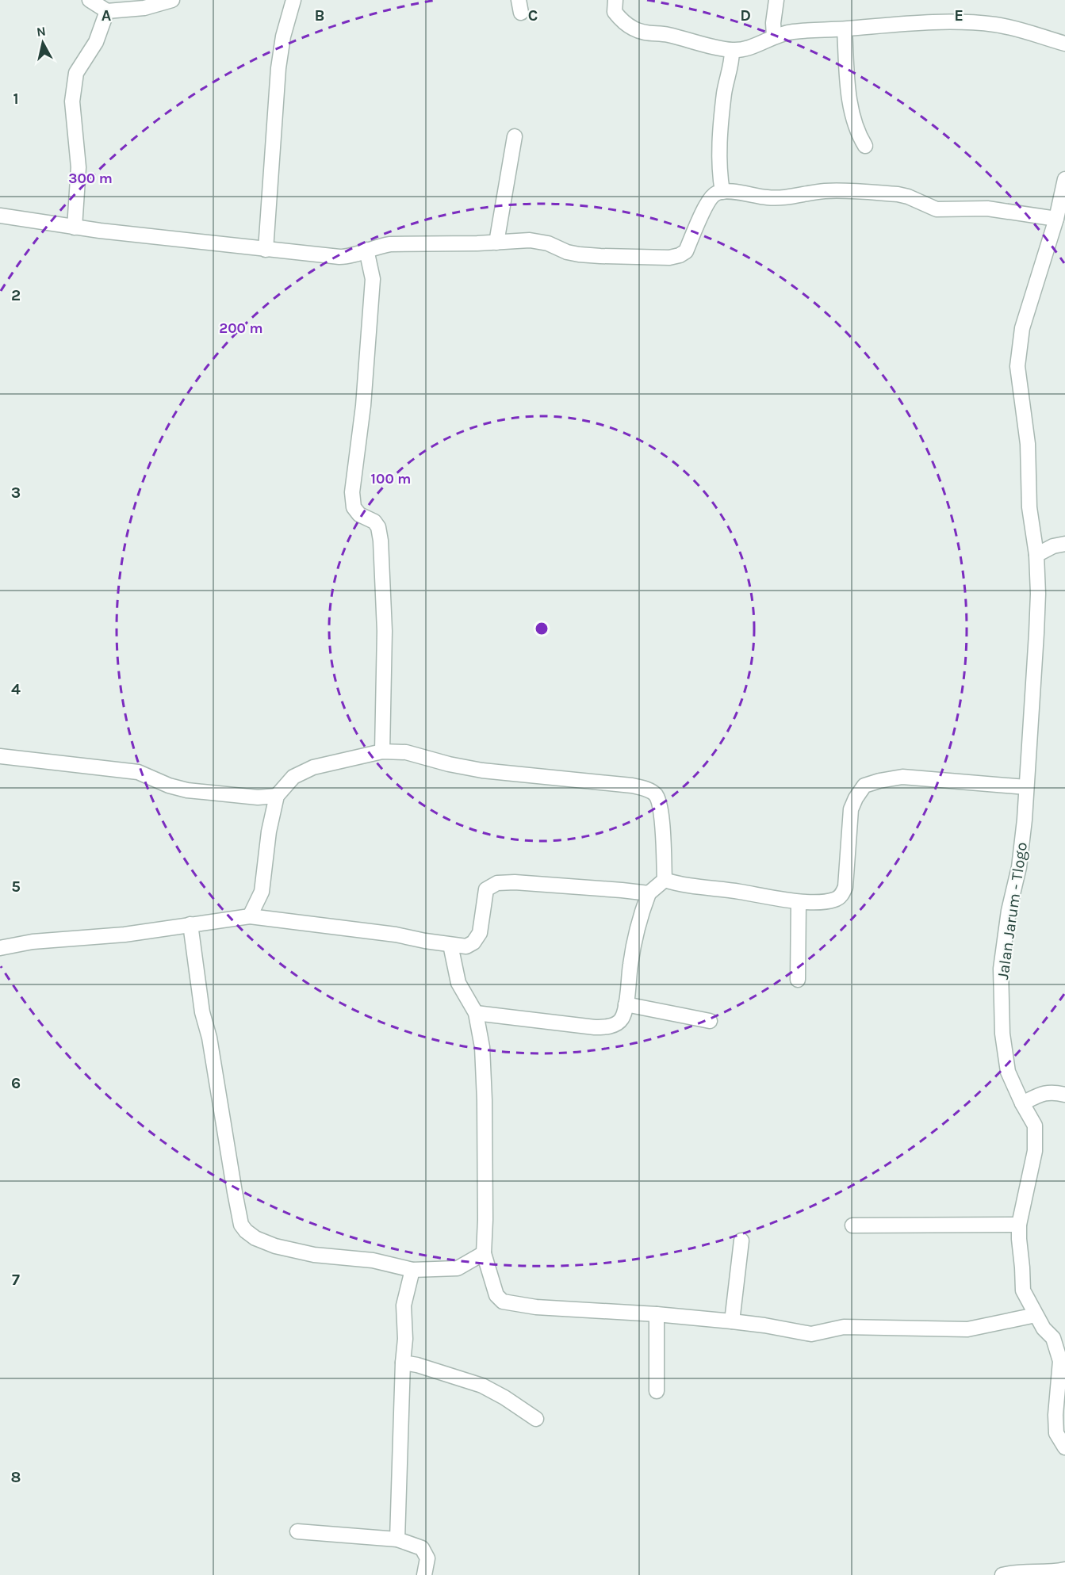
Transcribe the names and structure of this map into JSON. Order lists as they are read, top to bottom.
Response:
{
  "streets": {
    "street": ["Jalan Jarum - Tlogo"]
  },
  "north": "top",
  "grid": {
    "columns": [
      "A",
      "B",
      "C",
      "D",
      "E"
    ],
    "rows": [
      "1",
      "2",
      "3",
      "4",
      "5",
      "6",
      "7",
      "8"
    ]
  },
  "rings": ["300 m", "200 m", "100 m"]
}
